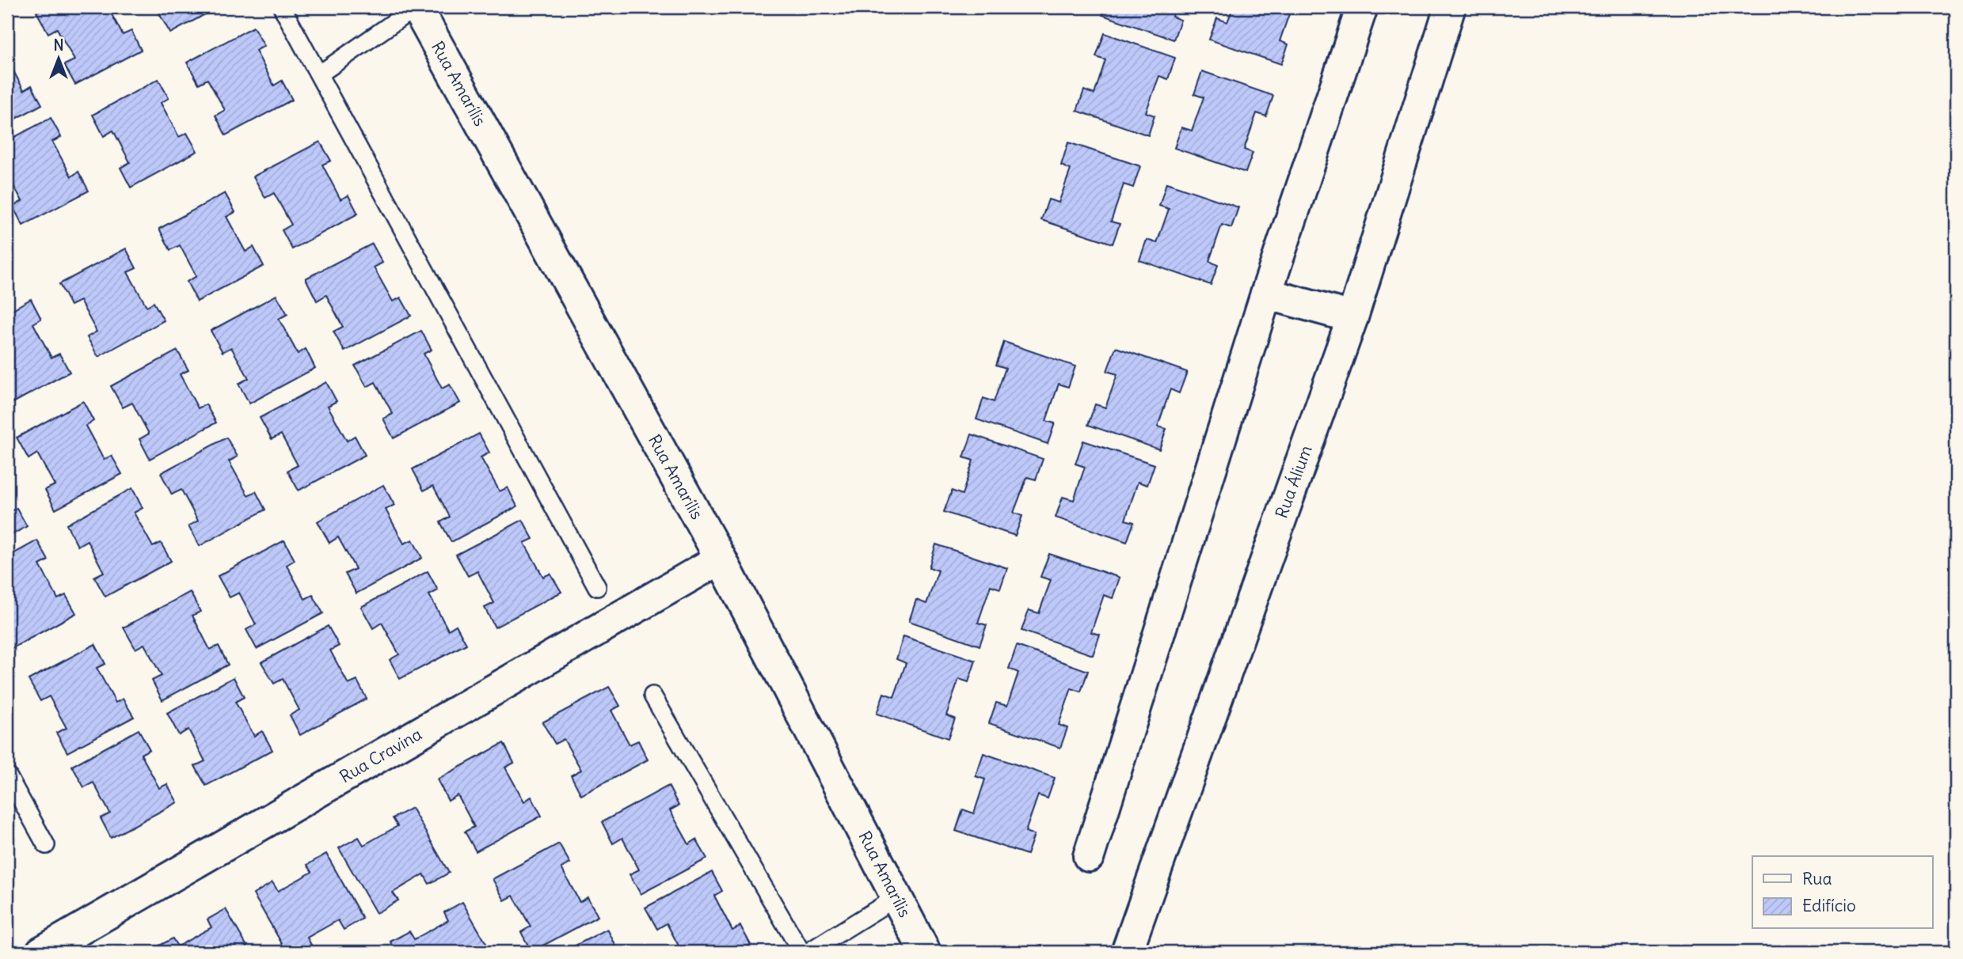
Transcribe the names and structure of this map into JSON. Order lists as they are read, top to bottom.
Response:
{
  "streets": {
    "street": ["Rua Amarílis", "Rua Álium", "Rua Cravina"]
  },
  "crossings": [
    ["Rua Amarílis", "Rua Cravina"]
  ],
  "legend": ["Rua", "Edifício"],
  "north": "top"
}
